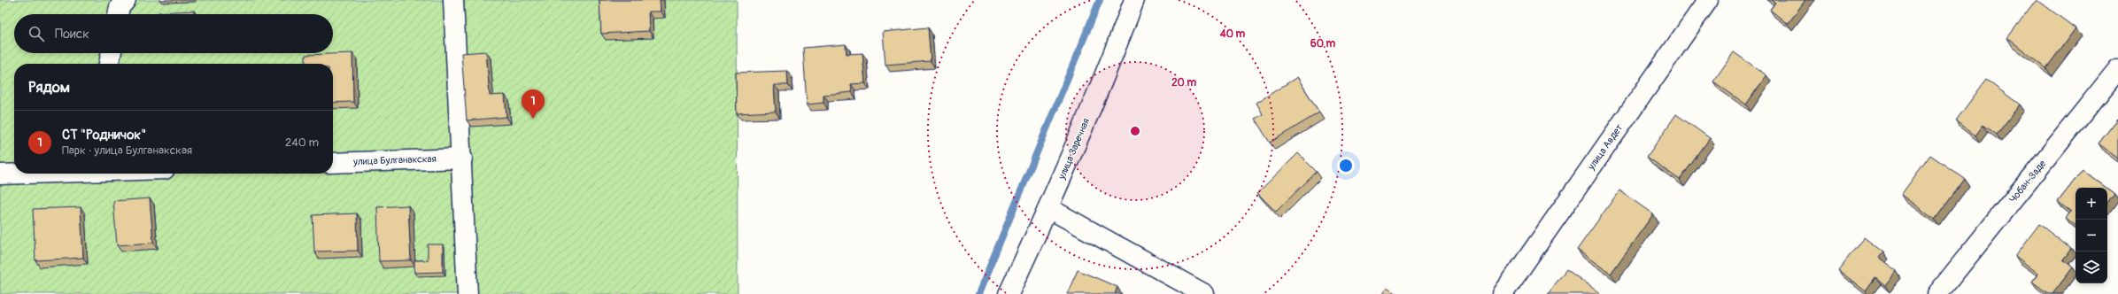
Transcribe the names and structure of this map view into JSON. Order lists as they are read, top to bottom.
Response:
{
  "streets": {
    "street": [
      "улица Авдет",
      "улица Заречная",
      "улица Булганакская",
      "Чобан-Заде"
    ]
  },
  "page": {
    "search": "Поиск",
    "heading": "Рядом",
    "pins": "1",
    "list": [
      {
        "mark": "1",
        "name": "СТ \"Родничок\"",
        "note": "Парк · улица Булганакская",
        "value": "240 m"
      }
    ],
    "map_buttons": ["+", "−"]
  },
  "rings": ["40 m", "60 m", "20 m"]
}
